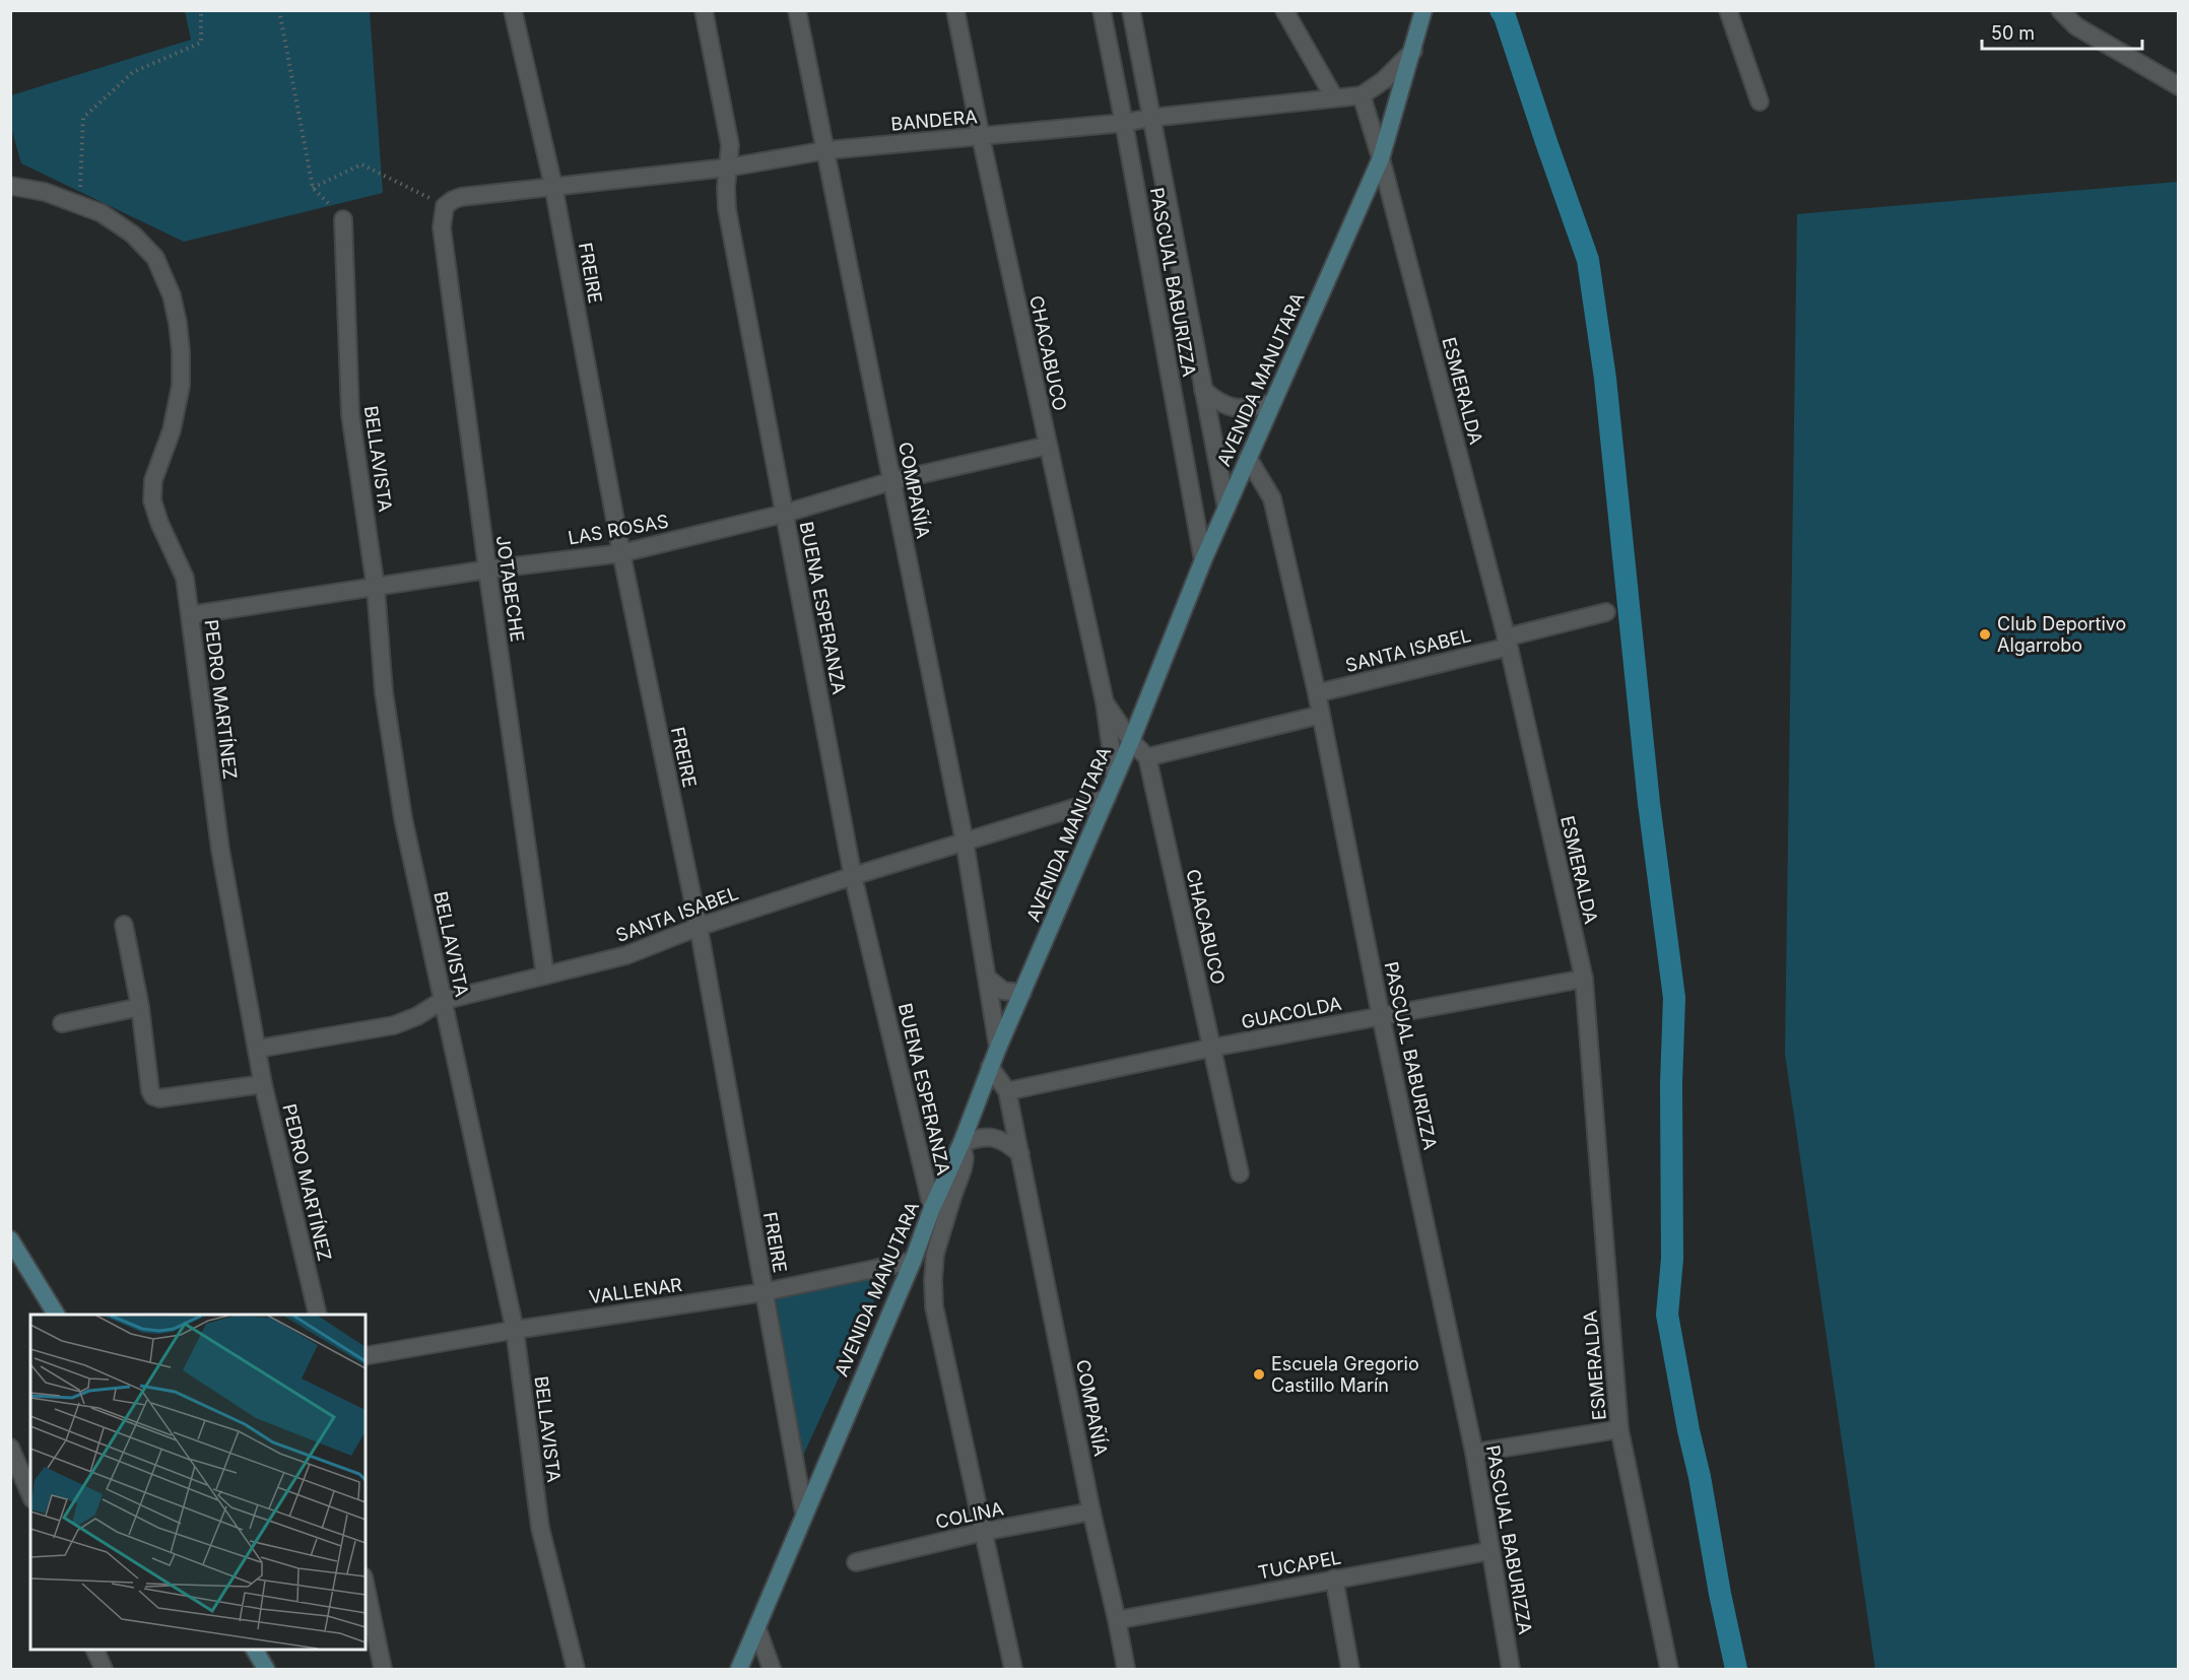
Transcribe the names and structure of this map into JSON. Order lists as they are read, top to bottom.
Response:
{
  "streets": {
    "main road": ["AVENIDA MANUTARA"],
    "street": [
      "BANDERA",
      "FREIRE",
      "PASCUAL BABURIZZA",
      "CHACABUCO",
      "ESMERALDA",
      "BELLAVISTA",
      "COMPAÑÍA",
      "LAS ROSAS",
      "JOTABECHE",
      "BUENA ESPERANZA",
      "SANTA ISABEL",
      "PEDRO MARTÍNEZ",
      "GUACOLDA",
      "VALLENAR",
      "COLINA",
      "TUCAPEL"
    ]
  },
  "crossings": [
    ["BANDERA", "FREIRE"],
    ["BANDERA", "PASCUAL BABURIZZA"],
    ["BANDERA", "CHACABUCO"],
    ["BANDERA", "ESMERALDA"],
    ["BANDERA", "COMPAÑÍA"],
    ["BANDERA", "JOTABECHE"],
    ["BANDERA", "BUENA ESPERANZA"],
    ["FREIRE", "AVENIDA MANUTARA"],
    ["FREIRE", "LAS ROSAS"],
    ["FREIRE", "SANTA ISABEL"],
    ["FREIRE", "VALLENAR"],
    ["PASCUAL BABURIZZA", "AVENIDA MANUTARA"],
    ["PASCUAL BABURIZZA", "SANTA ISABEL"],
    ["PASCUAL BABURIZZA", "GUACOLDA"],
    ["PASCUAL BABURIZZA", "TUCAPEL"],
    ["CHACABUCO", "AVENIDA MANUTARA"],
    ["CHACABUCO", "LAS ROSAS"],
    ["CHACABUCO", "GUACOLDA"],
    ["AVENIDA MANUTARA", "ESMERALDA"],
    ["AVENIDA MANUTARA", "COMPAÑÍA"],
    ["AVENIDA MANUTARA", "BUENA ESPERANZA"],
    ["AVENIDA MANUTARA", "SANTA ISABEL"],
    ["AVENIDA MANUTARA", "VALLENAR"],
    ["ESMERALDA", "SANTA ISABEL"],
    ["ESMERALDA", "GUACOLDA"],
    ["BELLAVISTA", "LAS ROSAS"],
    ["BELLAVISTA", "SANTA ISABEL"],
    ["BELLAVISTA", "VALLENAR"],
    ["COMPAÑÍA", "LAS ROSAS"],
    ["COMPAÑÍA", "SANTA ISABEL"],
    ["COMPAÑÍA", "GUACOLDA"],
    ["COMPAÑÍA", "COLINA"],
    ["COMPAÑÍA", "TUCAPEL"],
    ["LAS ROSAS", "JOTABECHE"],
    ["LAS ROSAS", "BUENA ESPERANZA"],
    ["LAS ROSAS", "PEDRO MARTÍNEZ"],
    ["JOTABECHE", "SANTA ISABEL"],
    ["BUENA ESPERANZA", "SANTA ISABEL"],
    ["BUENA ESPERANZA", "COLINA"],
    ["SANTA ISABEL", "PEDRO MARTÍNEZ"]
  ],
  "places": ["Club Deportivo Algarrobo", "Escuela Gregorio Castillo Marín"],
  "scale_bar": "50 m"
}
